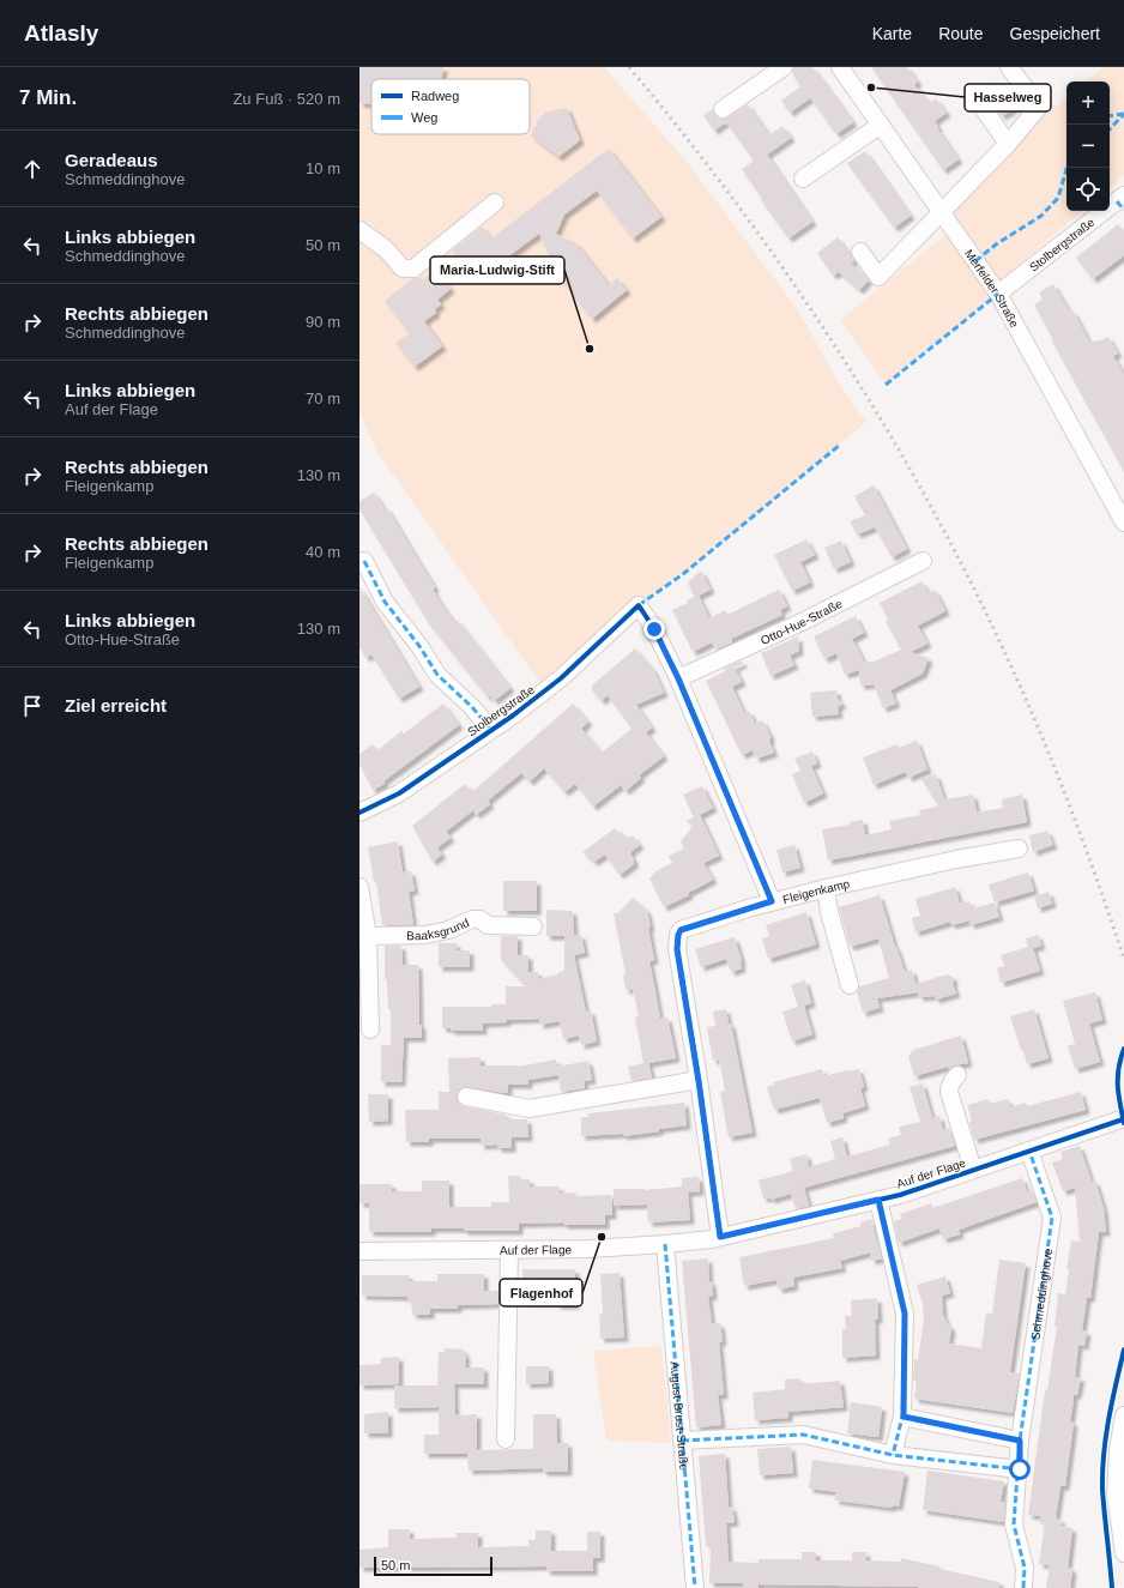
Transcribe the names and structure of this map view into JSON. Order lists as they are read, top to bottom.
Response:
{
  "streets": {
    "street": [
      "Stolbergstraße",
      "Merfelder Straße",
      "Otto-Hue-Straße",
      "Fleigenkamp",
      "Baaksgrund",
      "Auf der Flage",
      "Schmeddinghove",
      "August-Brust-Straße"
    ]
  },
  "crossings": [
    ["Stolbergstraße", "Merfelder Straße"],
    ["Stolbergstraße", "Otto-Hue-Straße"],
    ["Fleigenkamp", "Auf der Flage"],
    ["Auf der Flage", "Schmeddinghove"],
    ["Auf der Flage", "August-Brust-Straße"]
  ],
  "places": ["Hasselweg", "Maria-Ludwig-Stift", "Flagenhof"],
  "legend": ["Radweg", "Weg"],
  "scale_bar": "50 m",
  "page": {
    "header": "Atlasly",
    "nav": ["Karte", "Route", "Gespeichert"],
    "heading": ["7 Min.", "Zu Fuß · 520 m"],
    "map_buttons": ["+", "−"],
    "list": [
      ["Geradeaus", "Schmeddinghove", "10 m"],
      ["Links abbiegen", "Schmeddinghove", "50 m"],
      ["Rechts abbiegen", "Schmeddinghove", "90 m"],
      ["Links abbiegen", "Auf der Flage", "70 m"],
      ["Rechts abbiegen", "Fleigenkamp", "130 m"],
      ["Rechts abbiegen", "Fleigenkamp", "40 m"],
      ["Links abbiegen", "Otto-Hue-Straße", "130 m"],
      "Ziel erreicht"
    ],
    "scale": "50 m"
  }
}
